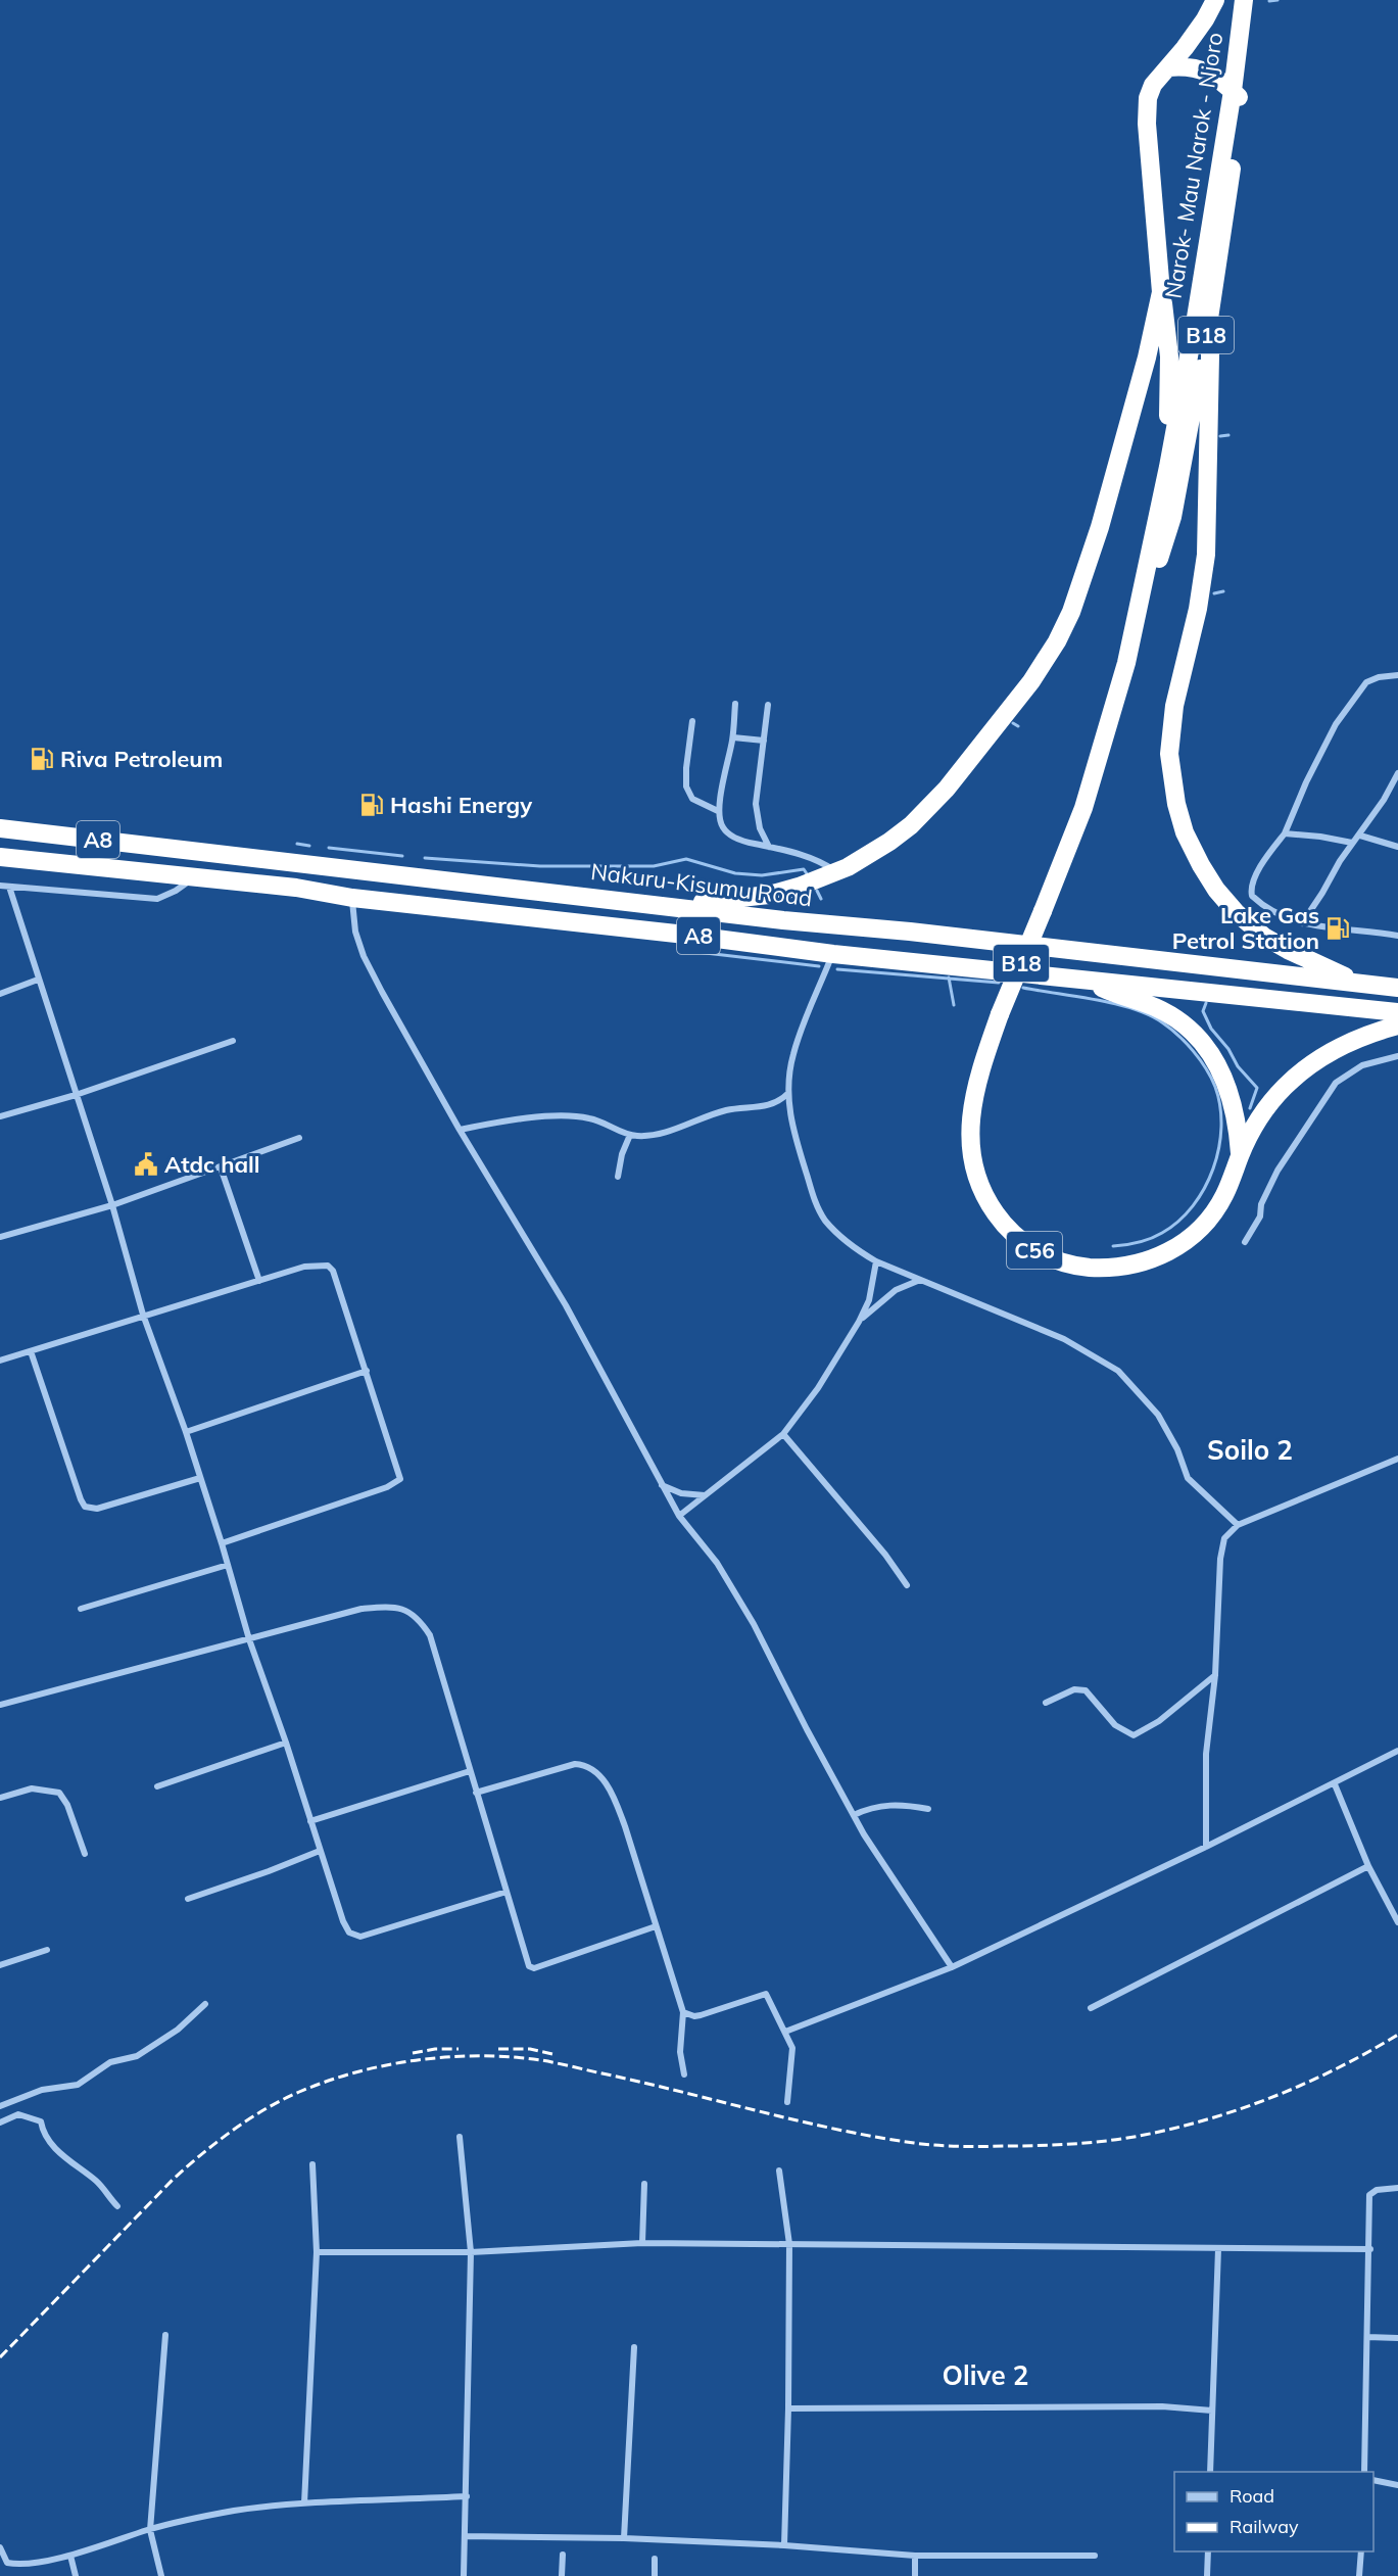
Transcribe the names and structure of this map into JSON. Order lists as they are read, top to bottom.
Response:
{
  "streets": {
    "highway": [
      "Narok- Mau Narok - Njoro",
      "B18",
      "A8",
      "Nakuru-Kisumu Road",
      "C56"
    ]
  },
  "crossings": [
    ["Narok- Mau Narok - Njoro", "C56"]
  ],
  "districts": ["Soilo 2", "Olive 2"],
  "places": {
    "fuel station": ["Riva Petroleum", "Hashi Energy", "Lake Gas Petrol Station"],
    "public building": ["Atdc hall"]
  },
  "legend": ["Road", "Railway"]
}
